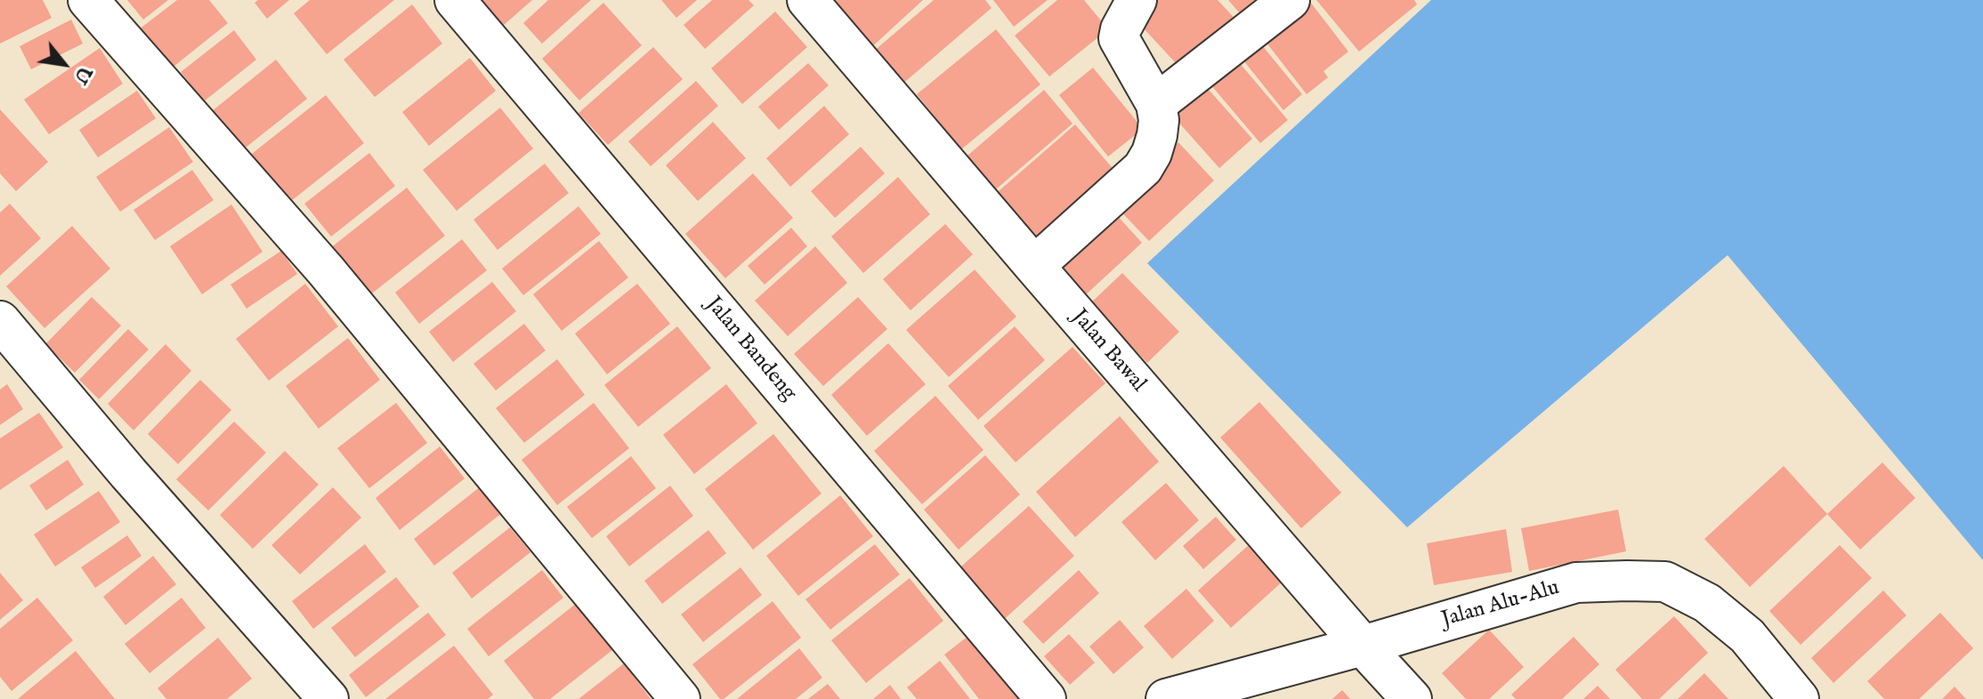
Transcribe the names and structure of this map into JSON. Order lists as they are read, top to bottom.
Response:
{
  "streets": {
    "street": ["Jalan Bandeng", "Jalan Bawal", "Jalan Alu-Alu"]
  },
  "crossings": [
    ["Jalan Bawal", "Jalan Alu-Alu"]
  ],
  "north": "bottom right"
}
